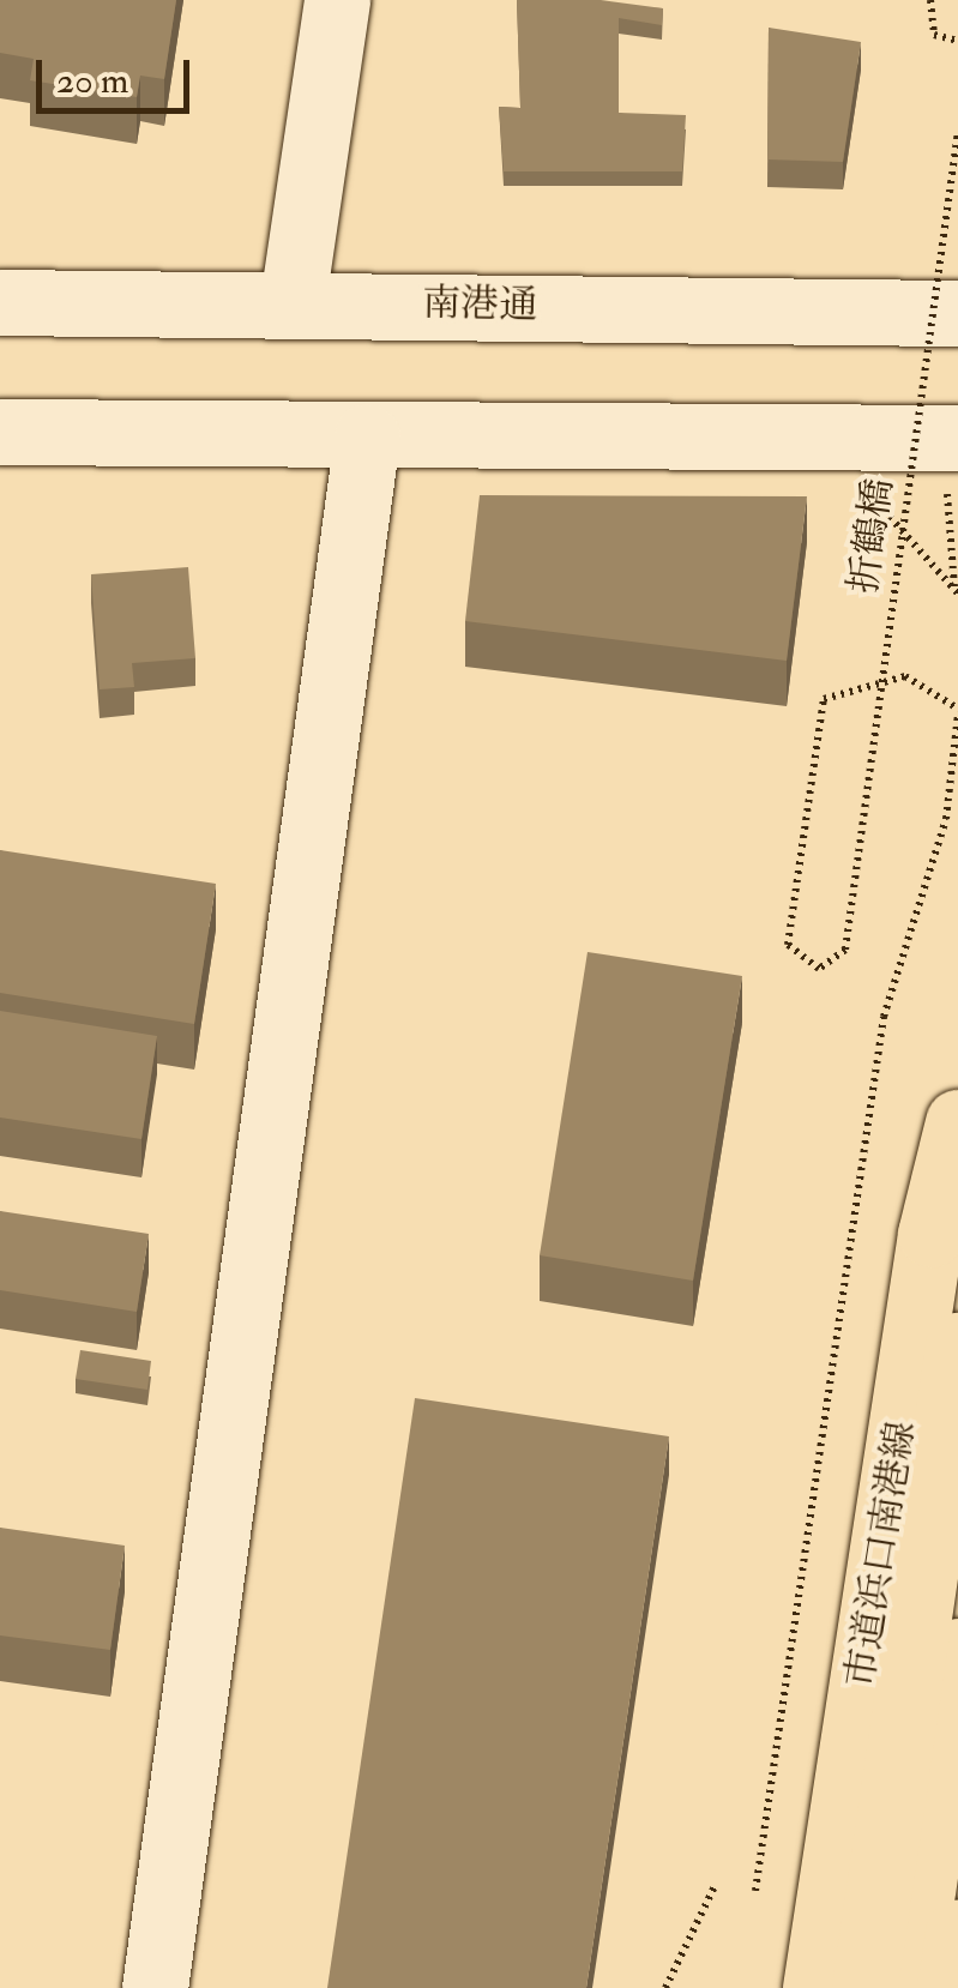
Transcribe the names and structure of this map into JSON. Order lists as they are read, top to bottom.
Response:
{
  "streets": {
    "main road": ["市道浜口南港線"],
    "street": ["南港通"],
    "path": ["折鶴橋"]
  },
  "scale_bar": "20 m"
}
